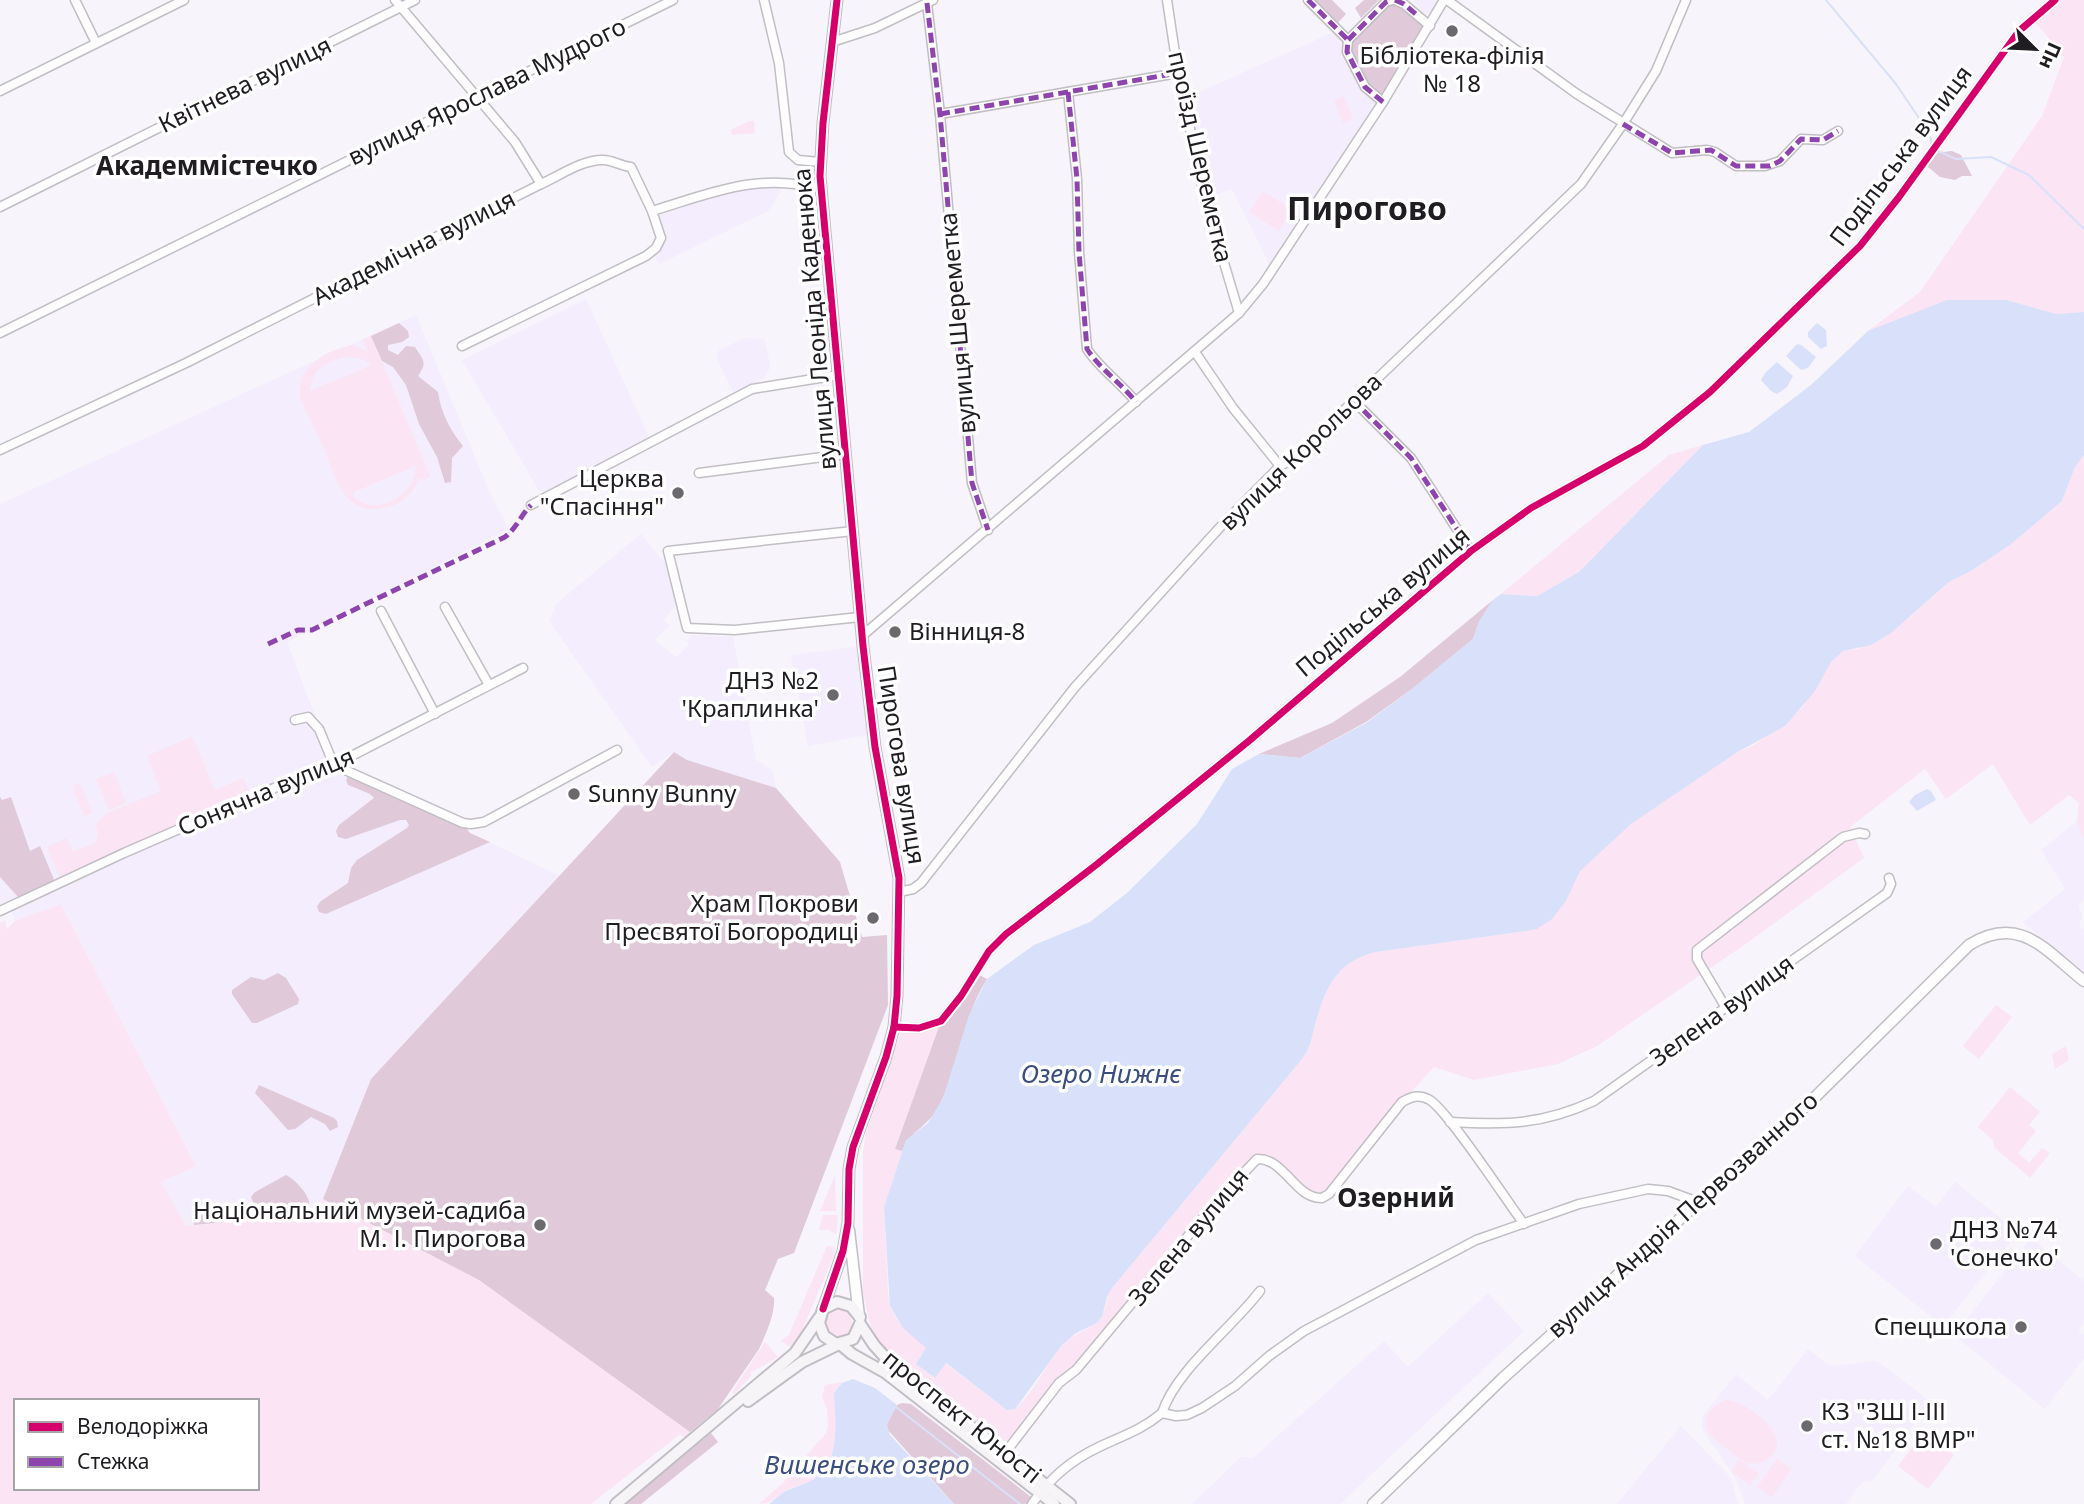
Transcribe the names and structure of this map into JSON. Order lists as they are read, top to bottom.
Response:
{
  "streets": {
    "main road": ["Пирогова вулиця", "проспект Юності"],
    "street": [
      "Квітнева вулиця",
      "вулиця Ярослава Мудрого",
      "Подільська вулиця",
      "проїзд Шереметка",
      "Академічна вулиця",
      "вулиця Леоніда Каденюка",
      "вулиця Шереметка",
      "вулиця Корольова",
      "Сонячна вулиця",
      "Зелена вулиця",
      "вулиця Андрія Первозванного"
    ]
  },
  "crossings": [
    ["Подільська вулиця", "Пирогова вулиця"],
    ["проїзд Шереметка", "Пирогова вулиця"],
    ["вулиця Леоніда Каденюка", "Пирогова вулиця"],
    ["вулиця Шереметка", "Пирогова вулиця"],
    ["вулиця Корольова", "Пирогова вулиця"],
    ["Пирогова вулиця", "проспект Юності"],
    ["Зелена вулиця", "проспект Юності"]
  ],
  "districts": ["Академмістечко", "Пирогово", "Озерний"],
  "water": ["Озеро Нижнє", "Вишенське озеро"],
  "places": [
    "Бібліотека-філія № 18",
    "Церква \"Спасіння\"",
    "Вінниця-8",
    "ДНЗ №2 'Краплинка'",
    "Sunny Bunny",
    "Храм Покрови Пресвятої Богородиці",
    "Національний музей-садиба М. І. Пирогова",
    "ДНЗ №74 'Сонечко'",
    "Спецшкола",
    "КЗ \"ЗШ І-ІІІ ст. №18 ВМР\""
  ],
  "legend": ["Велодоріжка", "Стежка"],
  "north": "bottom right"
}
